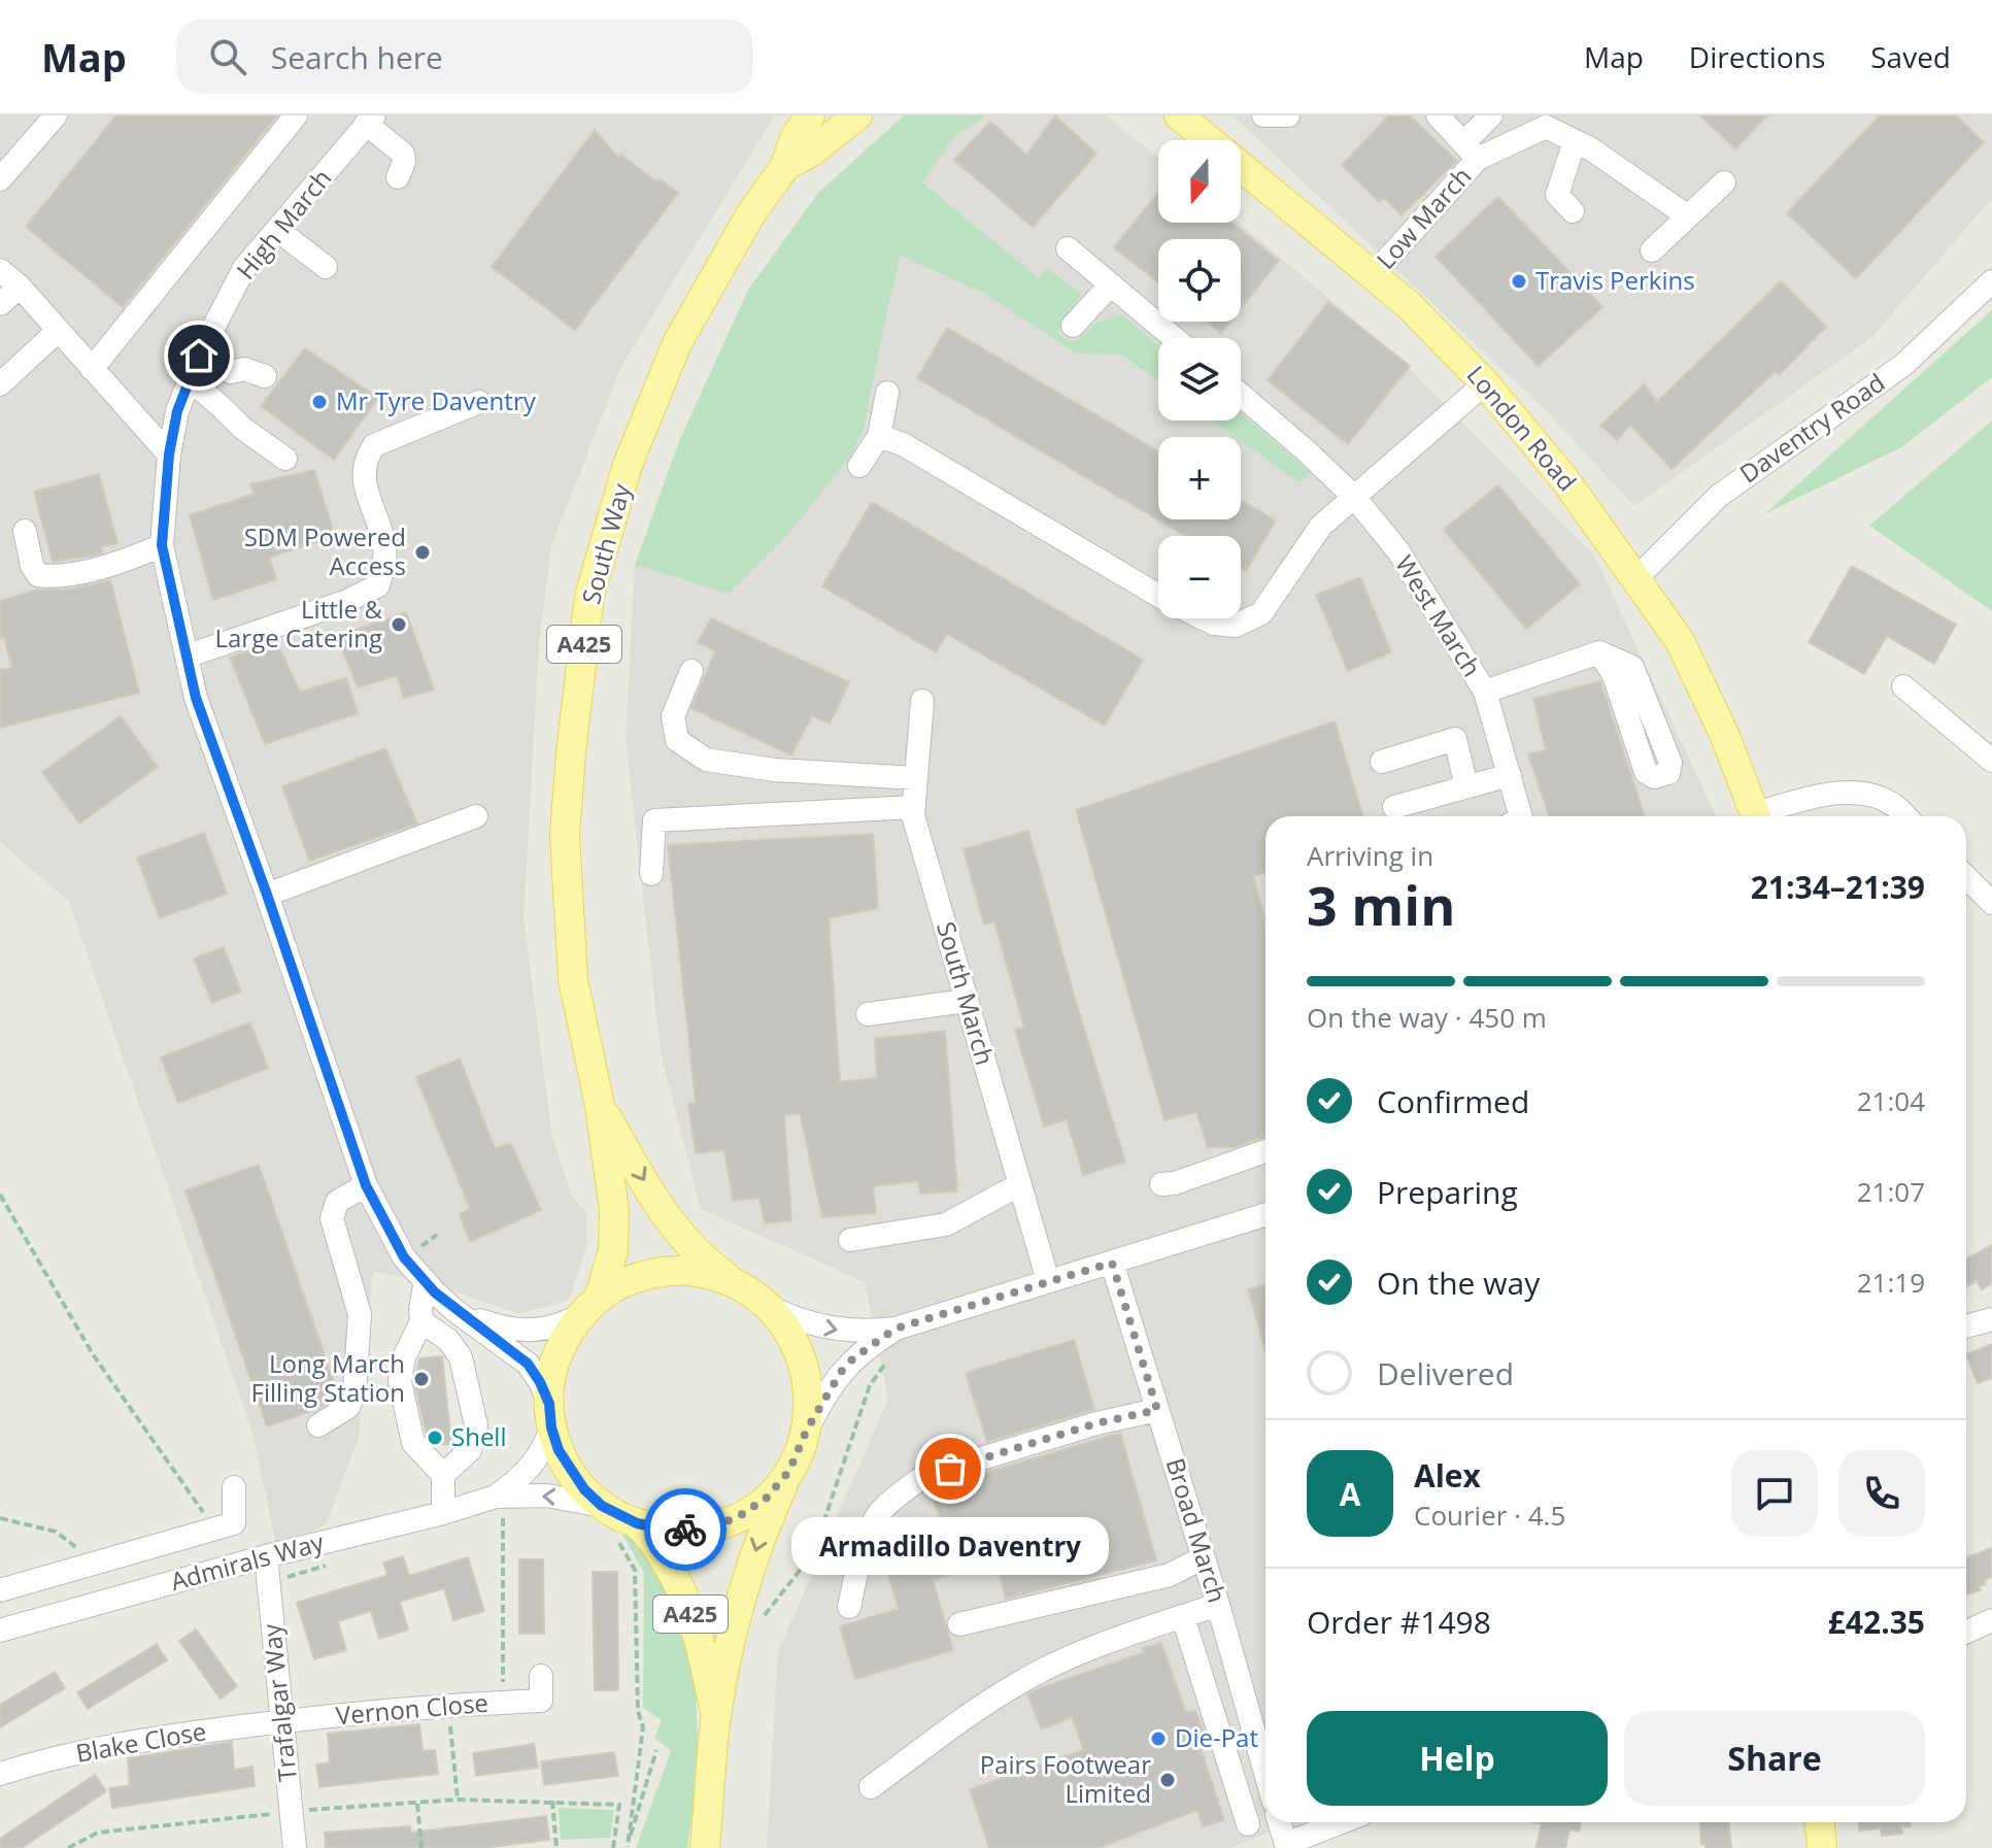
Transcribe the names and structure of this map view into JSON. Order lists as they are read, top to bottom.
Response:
{
  "streets": {
    "main road": ["London Road", "South Way", "A425"],
    "street": [
      "Low March",
      "High March",
      "Daventry Road",
      "West March",
      "South March",
      "Broad March",
      "Admirals Way",
      "Trafalgar Way",
      "Vernon Close",
      "Blake Close"
    ]
  },
  "crossings": [
    ["Low March", "London Road"],
    ["High March", "South Way"],
    ["High March", "A425"],
    ["High March", "Admirals Way"],
    ["London Road", "Daventry Road"],
    ["South Way", "A425"],
    ["South Way", "Admirals Way"],
    ["A425", "Admirals Way"],
    ["Admirals Way", "Trafalgar Way"],
    ["Trafalgar Way", "Vernon Close"],
    ["Trafalgar Way", "Blake Close"],
    ["Vernon Close", "Blake Close"]
  ],
  "places": [
    "Travis Perkins",
    "Mr Tyre Daventry",
    "SDM Powered Access",
    "Little & Large Catering",
    "Long March Filling Station",
    "Shell",
    "Armadillo Daventry",
    "Die-Pat",
    "Pairs Footwear Limited"
  ],
  "north": "bottom",
  "page": {
    "header": "Map",
    "search": "Search here",
    "nav": ["Map", "Directions", "Saved"],
    "map_buttons": ["+", "−"],
    "heading": ["3 min", "Arriving in", "21:34–21:39"],
    "panel": [
      "Alex",
      "Courier · 4.5",
      "Order #1498",
      "£42.35"
    ],
    "bar": "On the way · 450 m",
    "list": [
      ["Confirmed", "21:04"],
      ["Preparing", "21:07"],
      ["On the way", "21:19"],
      "Delivered"
    ],
    "round": "A",
    "bubble": "Armadillo Daventry",
    "buttons": ["Help", "Share"]
  }
}
